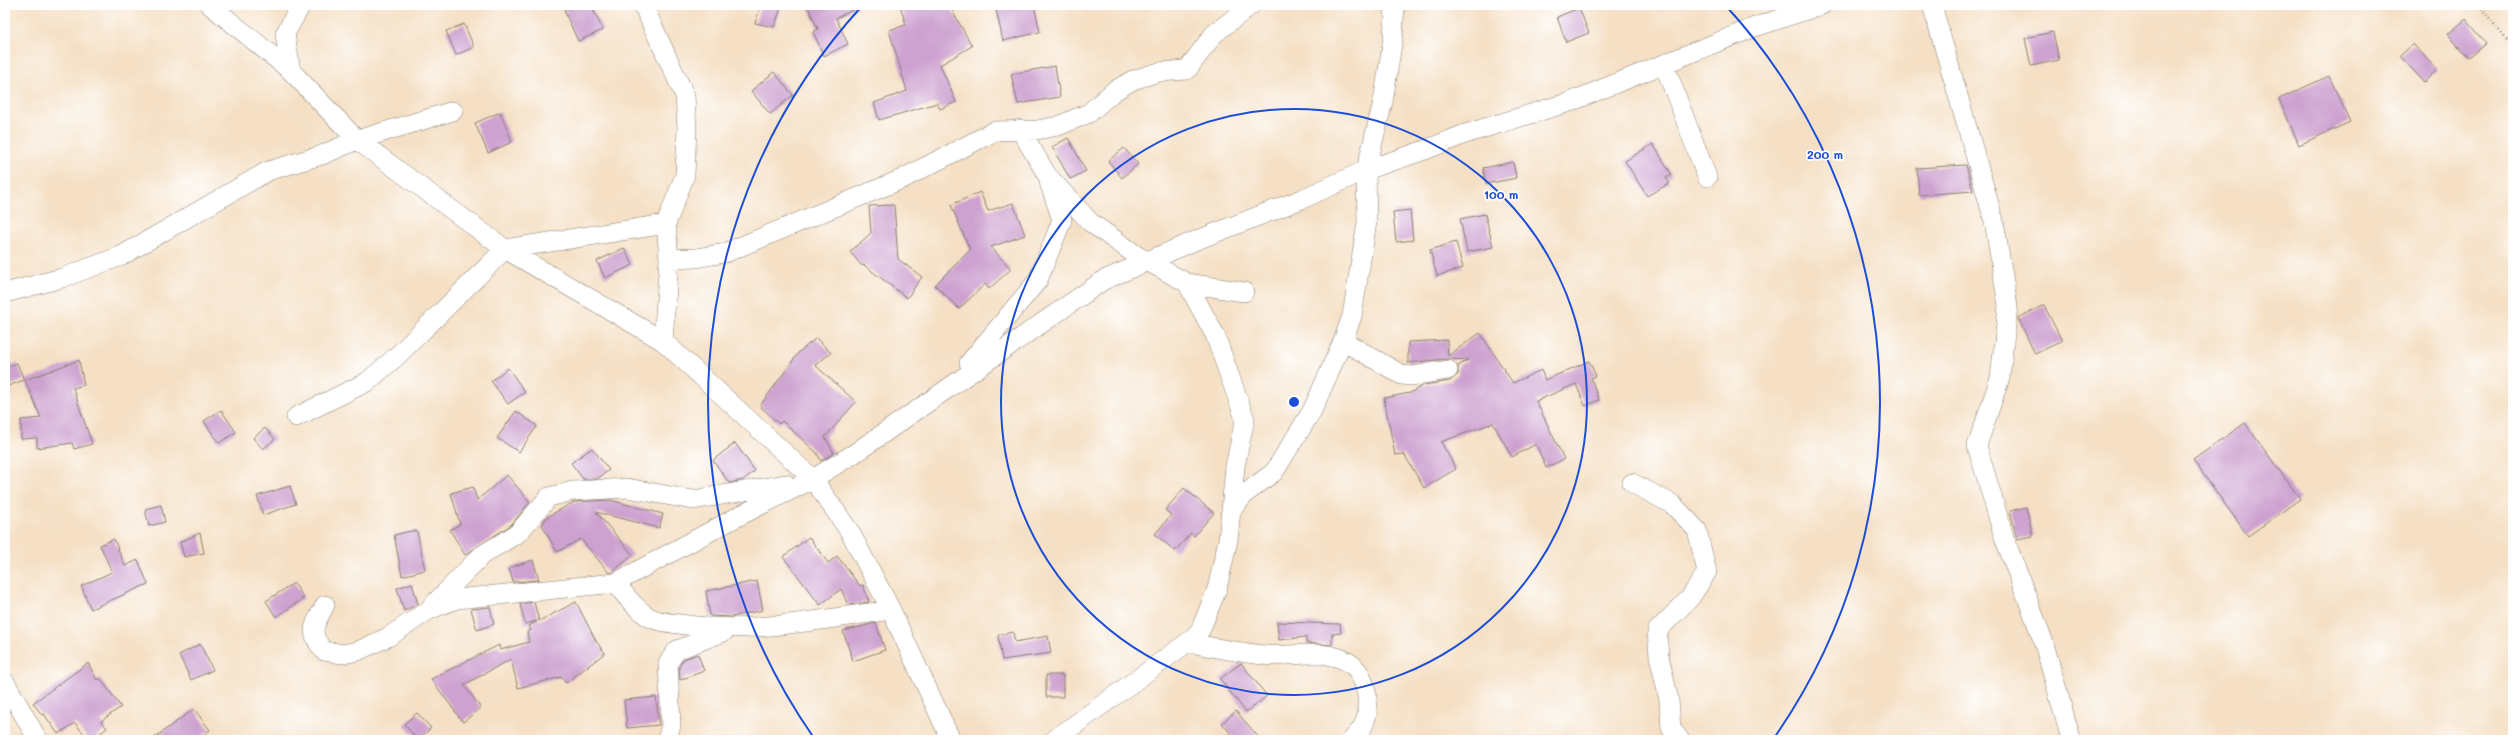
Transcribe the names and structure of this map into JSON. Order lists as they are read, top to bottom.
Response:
{
  "rings": ["200 m", "100 m"]
}
